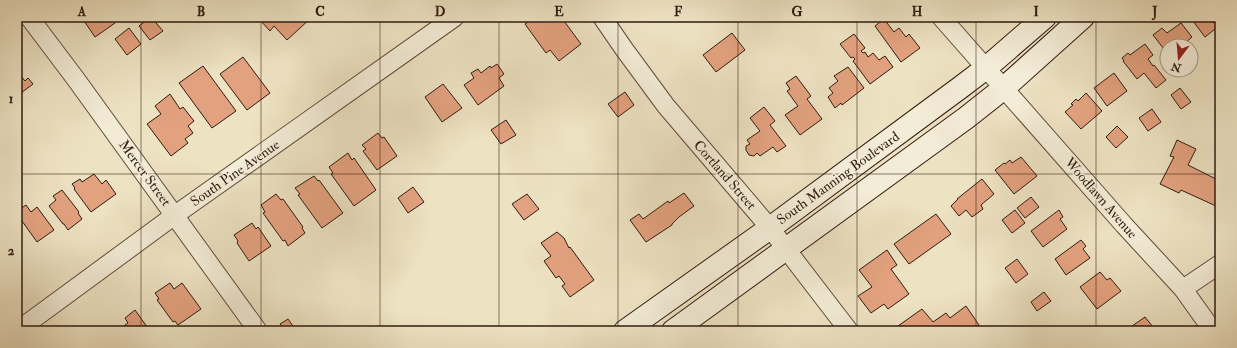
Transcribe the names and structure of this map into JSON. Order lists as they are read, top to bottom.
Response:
{
  "streets": {
    "street": [
      "Mercer Street",
      "South Pine Avenue",
      "Cortland Street",
      "South Manning Boulevard",
      "Woodlawn Avenue"
    ]
  },
  "crossings": [
    ["Mercer Street", "South Pine Avenue"],
    ["Cortland Street", "South Manning Boulevard"],
    ["South Manning Boulevard", "Woodlawn Avenue"]
  ],
  "north": "bottom",
  "grid": {
    "columns": [
      "A",
      "B",
      "C",
      "D",
      "E",
      "F",
      "G",
      "H",
      "I",
      "J"
    ],
    "rows": ["1", "2"]
  }
}
